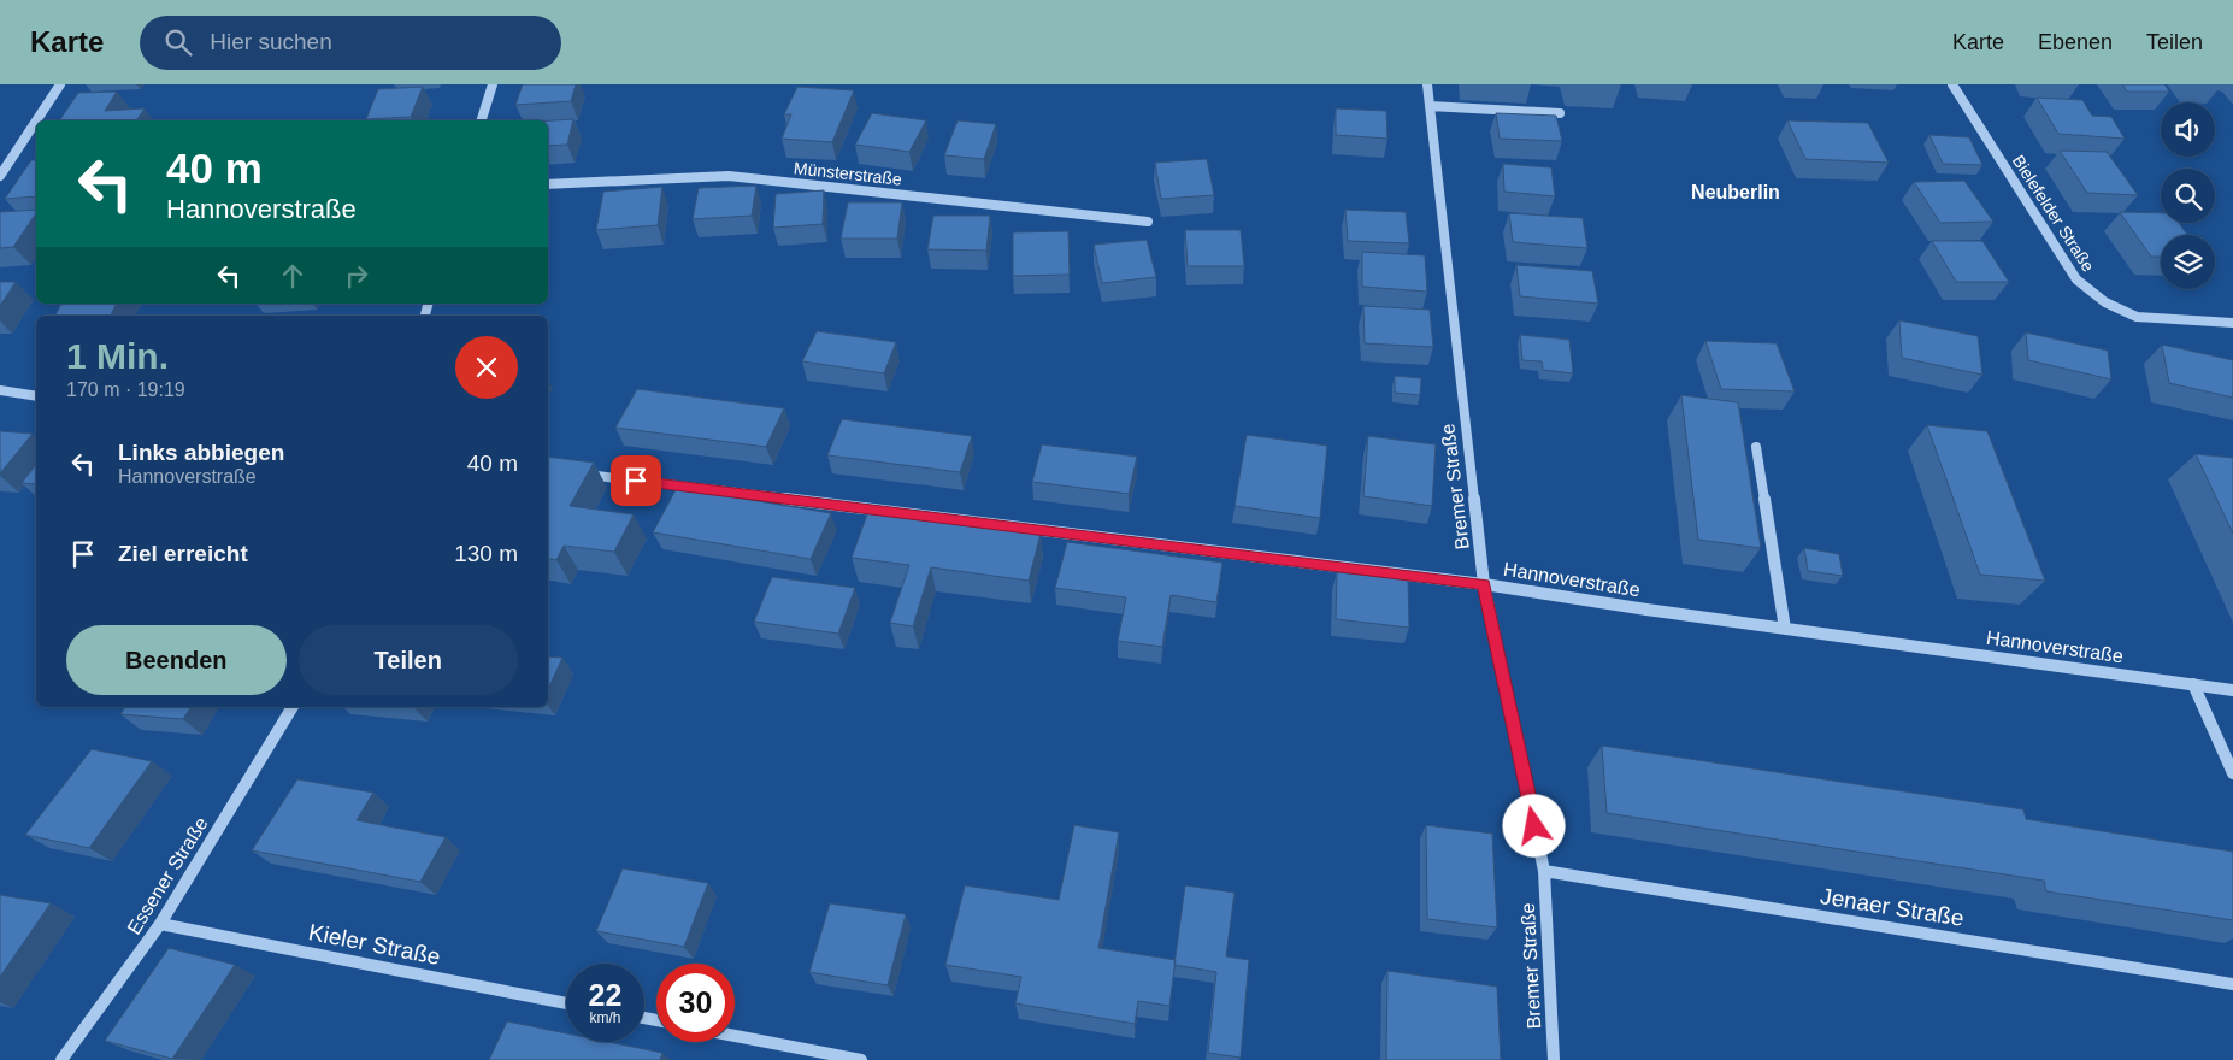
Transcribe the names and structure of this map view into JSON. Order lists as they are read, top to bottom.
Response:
{
  "streets": {
    "street": [
      "Münsterstraße",
      "Bielefelder Straße",
      "Bremer Straße",
      "Hannoverstraße",
      "Essener Straße",
      "Jenaer Straße",
      "Kieler Straße"
    ]
  },
  "crossings": [
    ["Bremer Straße", "Hannoverstraße"],
    ["Bremer Straße", "Jenaer Straße"],
    ["Essener Straße", "Kieler Straße"]
  ],
  "districts": ["Neuberlin"],
  "page": {
    "header": "Karte",
    "search": "Hier suchen",
    "nav": ["Karte", "Ebenen", "Teilen"],
    "turn": ["40 m", "Hannoverstraße"],
    "heading": ["1 Min.", "170 m · 19:19"],
    "list": [
      {
        "name": "Links abbiegen",
        "note": "Hannoverstraße",
        "value": "40 m"
      },
      {
        "name": "Ziel erreicht",
        "value": "130 m"
      }
    ],
    "buttons": ["Beenden", "Teilen"],
    "speed": "22 km/h",
    "limit": "30"
  }
}
